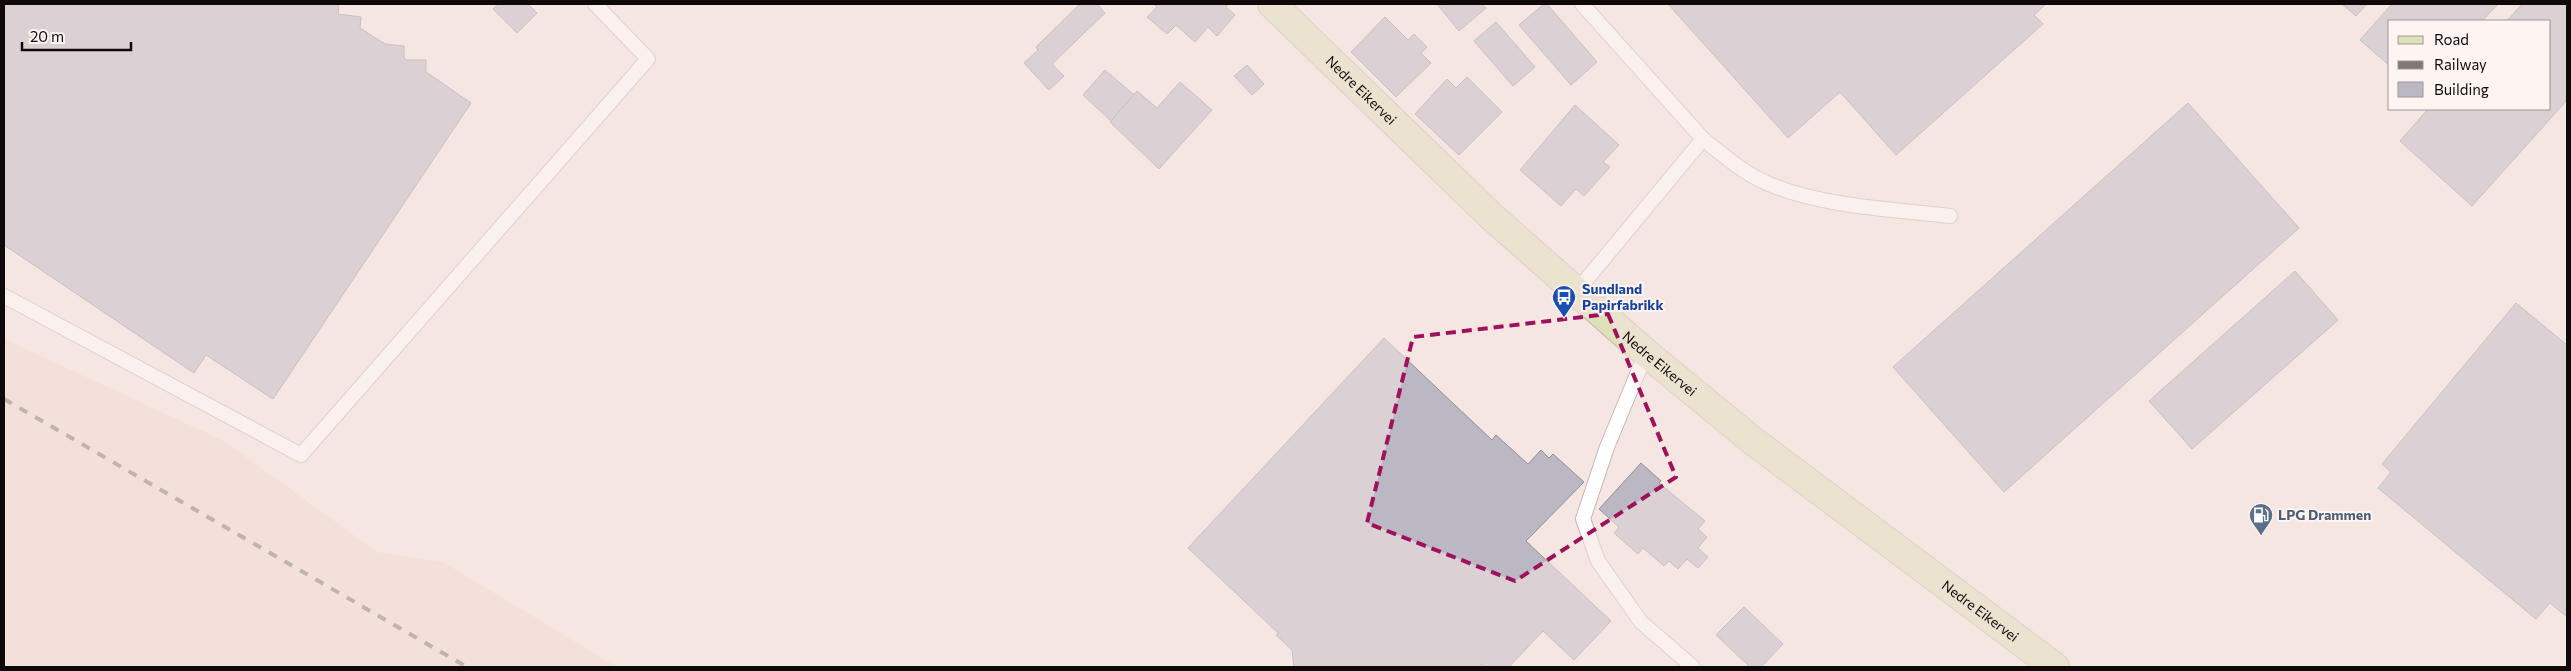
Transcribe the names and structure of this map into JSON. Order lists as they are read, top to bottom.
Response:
{
  "streets": {
    "main road": ["Nedre Eikervei"]
  },
  "places": {
    "bus stop": ["Sundland Papirfabrikk"],
    "fuel station": ["LPG Drammen"]
  },
  "legend": ["Road", "Railway", "Building"],
  "scale_bar": "20 m"
}
